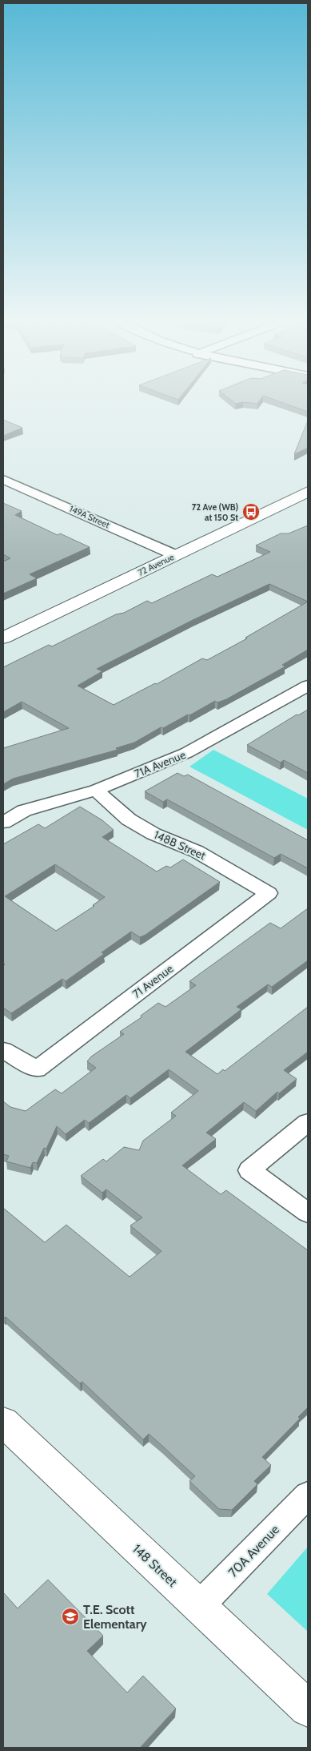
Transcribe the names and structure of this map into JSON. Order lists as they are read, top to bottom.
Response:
{
  "streets": {
    "main road": ["72 Avenue", "148 Street"],
    "street": [
      "149A Street",
      "71A Avenue",
      "148B Street",
      "71 Avenue",
      "70A Avenue"
    ]
  },
  "crossings": [
    ["149A Street", "72 Avenue"],
    ["71A Avenue", "148B Street"],
    ["148B Street", "71 Avenue"],
    ["70A Avenue", "148 Street"]
  ],
  "places": {
    "bus stop": ["72 Ave (WB) at 150 St"],
    "school or university": ["T.E. Scott Elementary"]
  }
}
